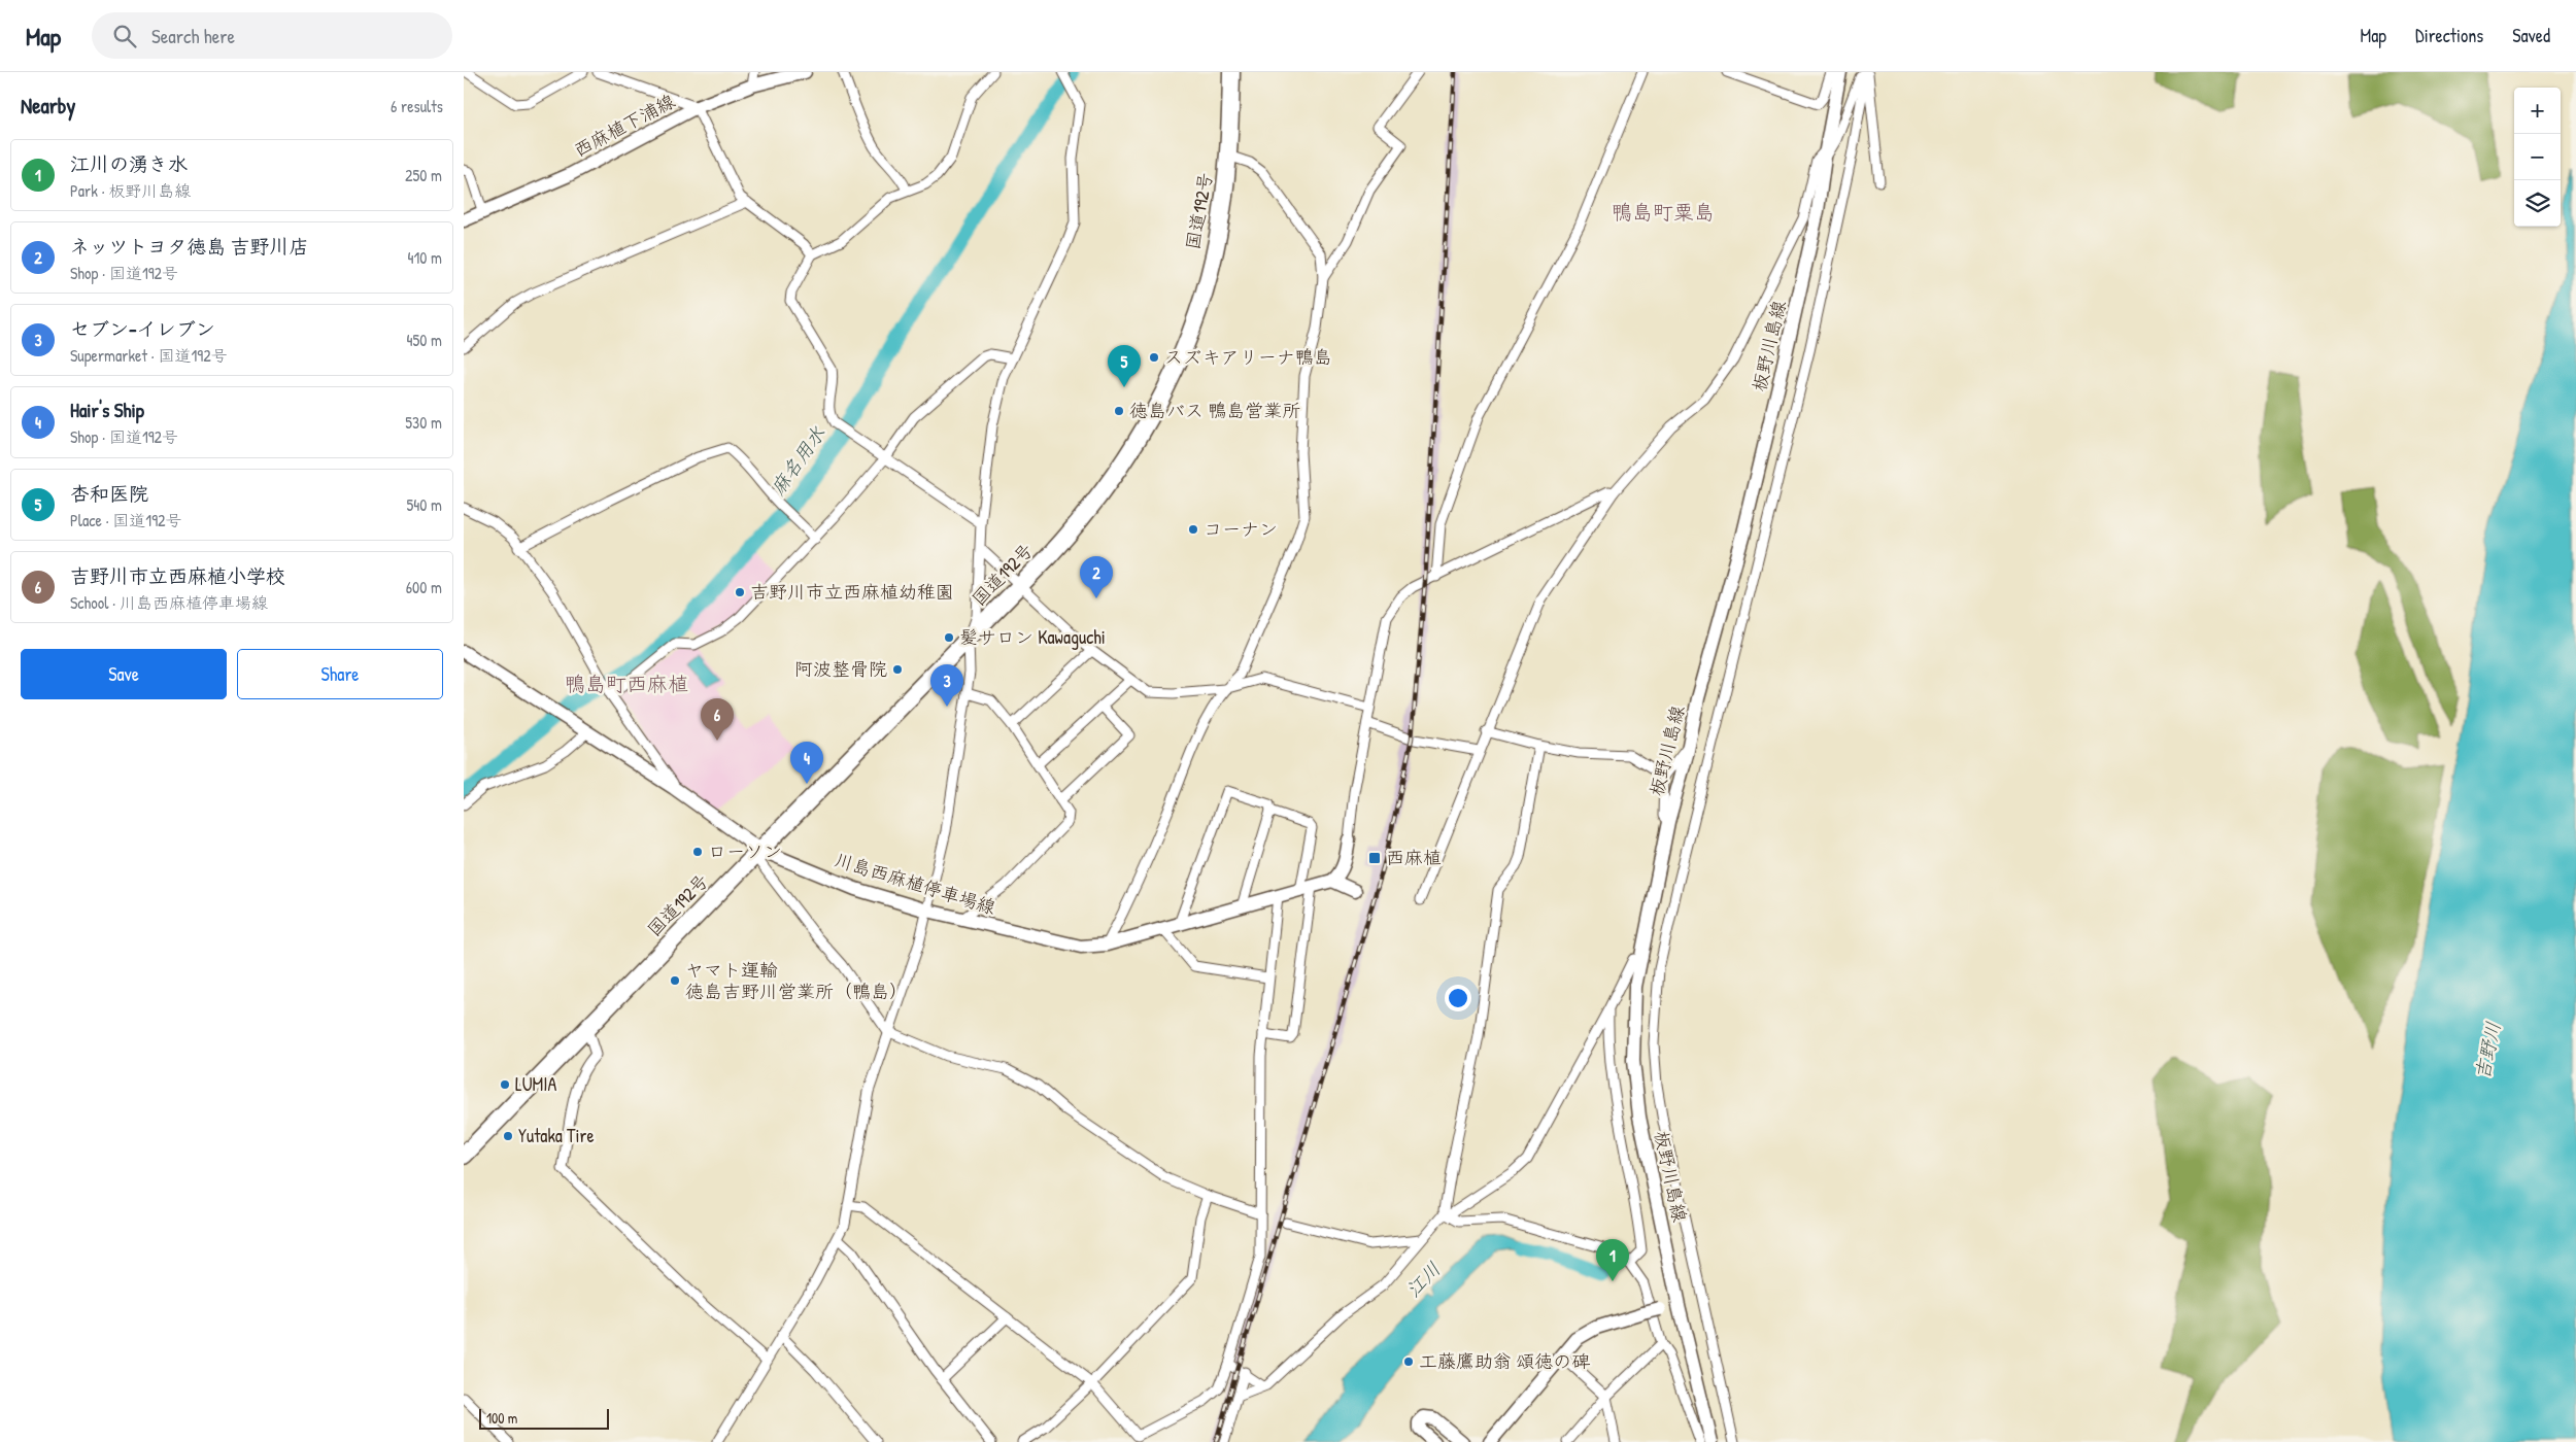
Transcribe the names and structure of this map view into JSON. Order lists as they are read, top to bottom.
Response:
{
  "streets": {
    "highway": ["国道192号"],
    "main road": ["西麻植下浦線", "板野川島線", "川島西麻植停車場線"]
  },
  "crossings": [
    ["国道192号", "川島西麻植停車場線"]
  ],
  "districts": ["鴨島町粟島", "鴨島町西麻植"],
  "water": ["麻名用水", "吉野川", "江川"],
  "places": {
    "other": [
      "スズキアリーナ鴨島",
      "徳島バス 鴨島営業所",
      "コーナン",
      "吉野川市立西麻植幼稚園",
      "髪サロン Kawaguchi",
      "阿波整骨院",
      "ローソン",
      "ヤマト運輸 徳島吉野川営業所（鴨島）",
      "LUMIA",
      "Yutaka Tire",
      "工藤鷹助翁 頌徳の碑"
    ],
    "transit": ["西麻植"]
  },
  "scale_bar": "100 m",
  "page": {
    "header": "Map",
    "search": "Search here",
    "nav": ["Map", "Directions", "Saved"],
    "heading": ["Nearby", "6 results"],
    "map_buttons": ["+", "−"],
    "list": [
      {
        "mark": "1",
        "name": "江川の湧き水",
        "note": "Park · 板野川島線",
        "value": "250 m"
      },
      {
        "mark": "2",
        "name": "ネッツトヨタ徳島 吉野川店",
        "note": "Shop · 国道192号",
        "value": "410 m"
      },
      {
        "mark": "3",
        "name": "セブン-イレブン",
        "note": "Supermarket · 国道192号",
        "value": "450 m"
      },
      {
        "mark": "4",
        "name": "Hair's Ship",
        "note": "Shop · 国道192号",
        "value": "530 m"
      },
      {
        "mark": "5",
        "name": "杏和医院",
        "note": "Place · 国道192号",
        "value": "540 m"
      },
      {
        "mark": "6",
        "name": "吉野川市立西麻植小学校",
        "note": "School · 川島西麻植停車場線",
        "value": "600 m"
      }
    ],
    "pins": [
      "5",
      "2",
      "3",
      "6",
      "4",
      "1"
    ],
    "buttons": ["Save", "Share"],
    "scale": "100 m"
  }
}
